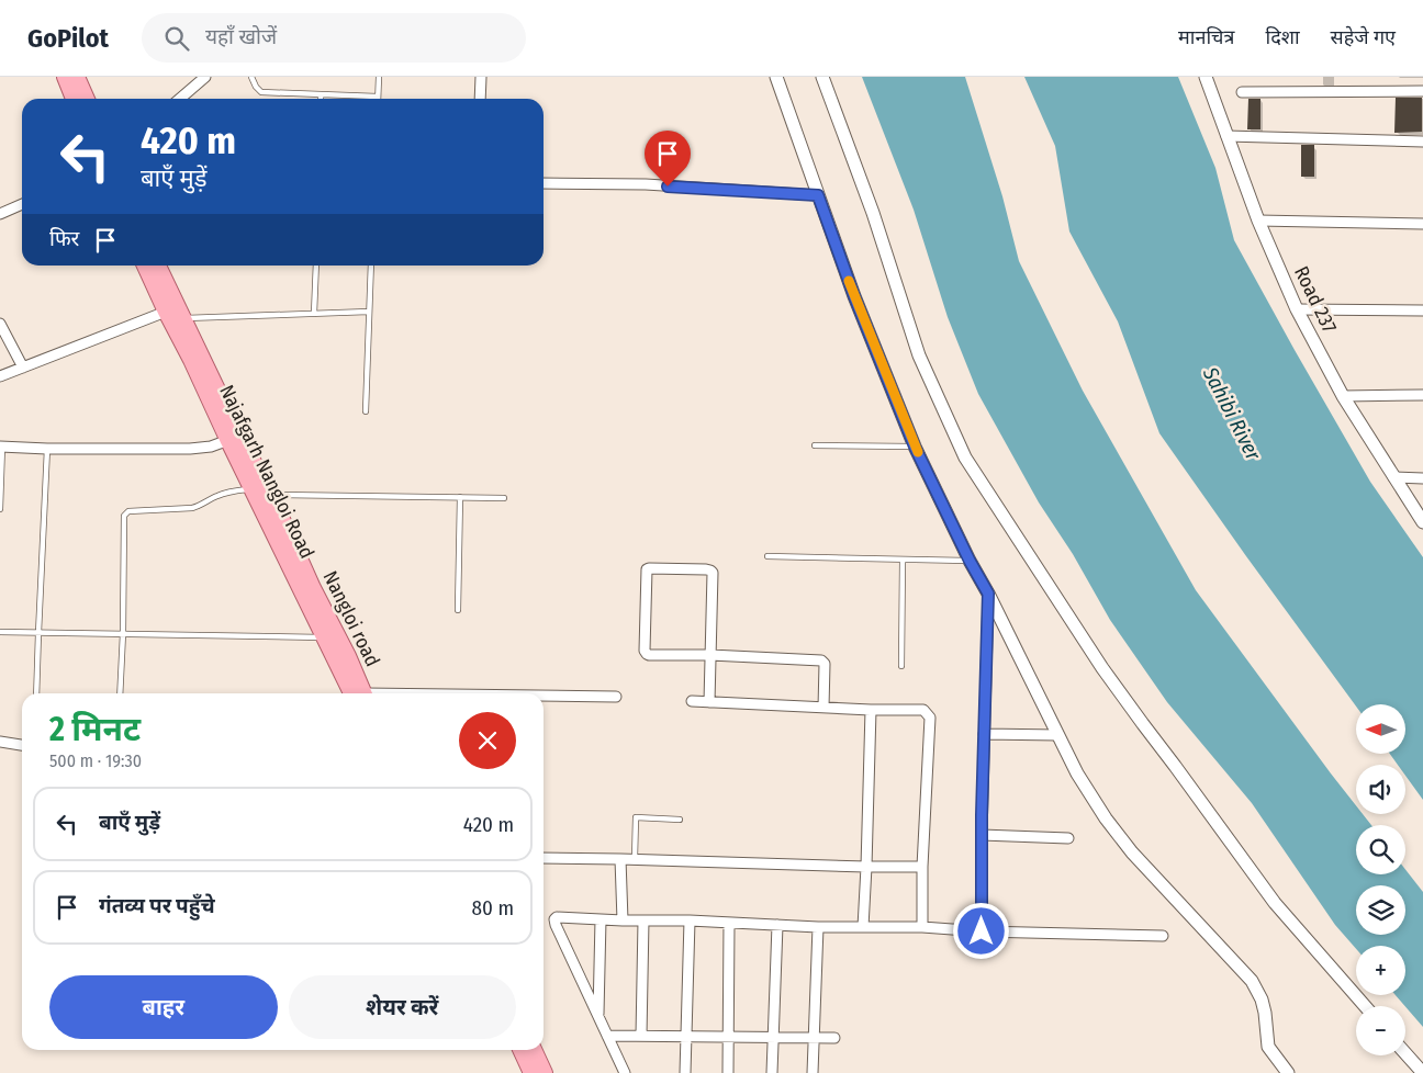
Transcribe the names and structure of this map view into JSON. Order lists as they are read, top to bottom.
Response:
{
  "streets": {
    "main road": ["Najafgarh Nangloi Road", "Nangloi road"],
    "street": ["Road 237"]
  },
  "crossings": [
    ["Najafgarh Nangloi Road", "Nangloi road"]
  ],
  "water": ["Sahibi River"],
  "north": "left",
  "page": {
    "header": "GoPilot",
    "search": "यहाँ खोजें",
    "nav": ["मानचित्र", "दिशा", "सहेजे गए"],
    "turn": ["420 m", "बाएँ मुड़ें"],
    "then": "फिर",
    "heading": ["2 मिनट", "500 m · 19:30"],
    "map_buttons": ["+", "−"],
    "list": [
      {
        "name": "बाएँ मुड़ें",
        "value": "420 m"
      },
      {
        "name": "गंतव्य पर पहुँचे",
        "value": "80 m"
      }
    ],
    "buttons": ["बाहर", "शेयर करें"]
  }
}
